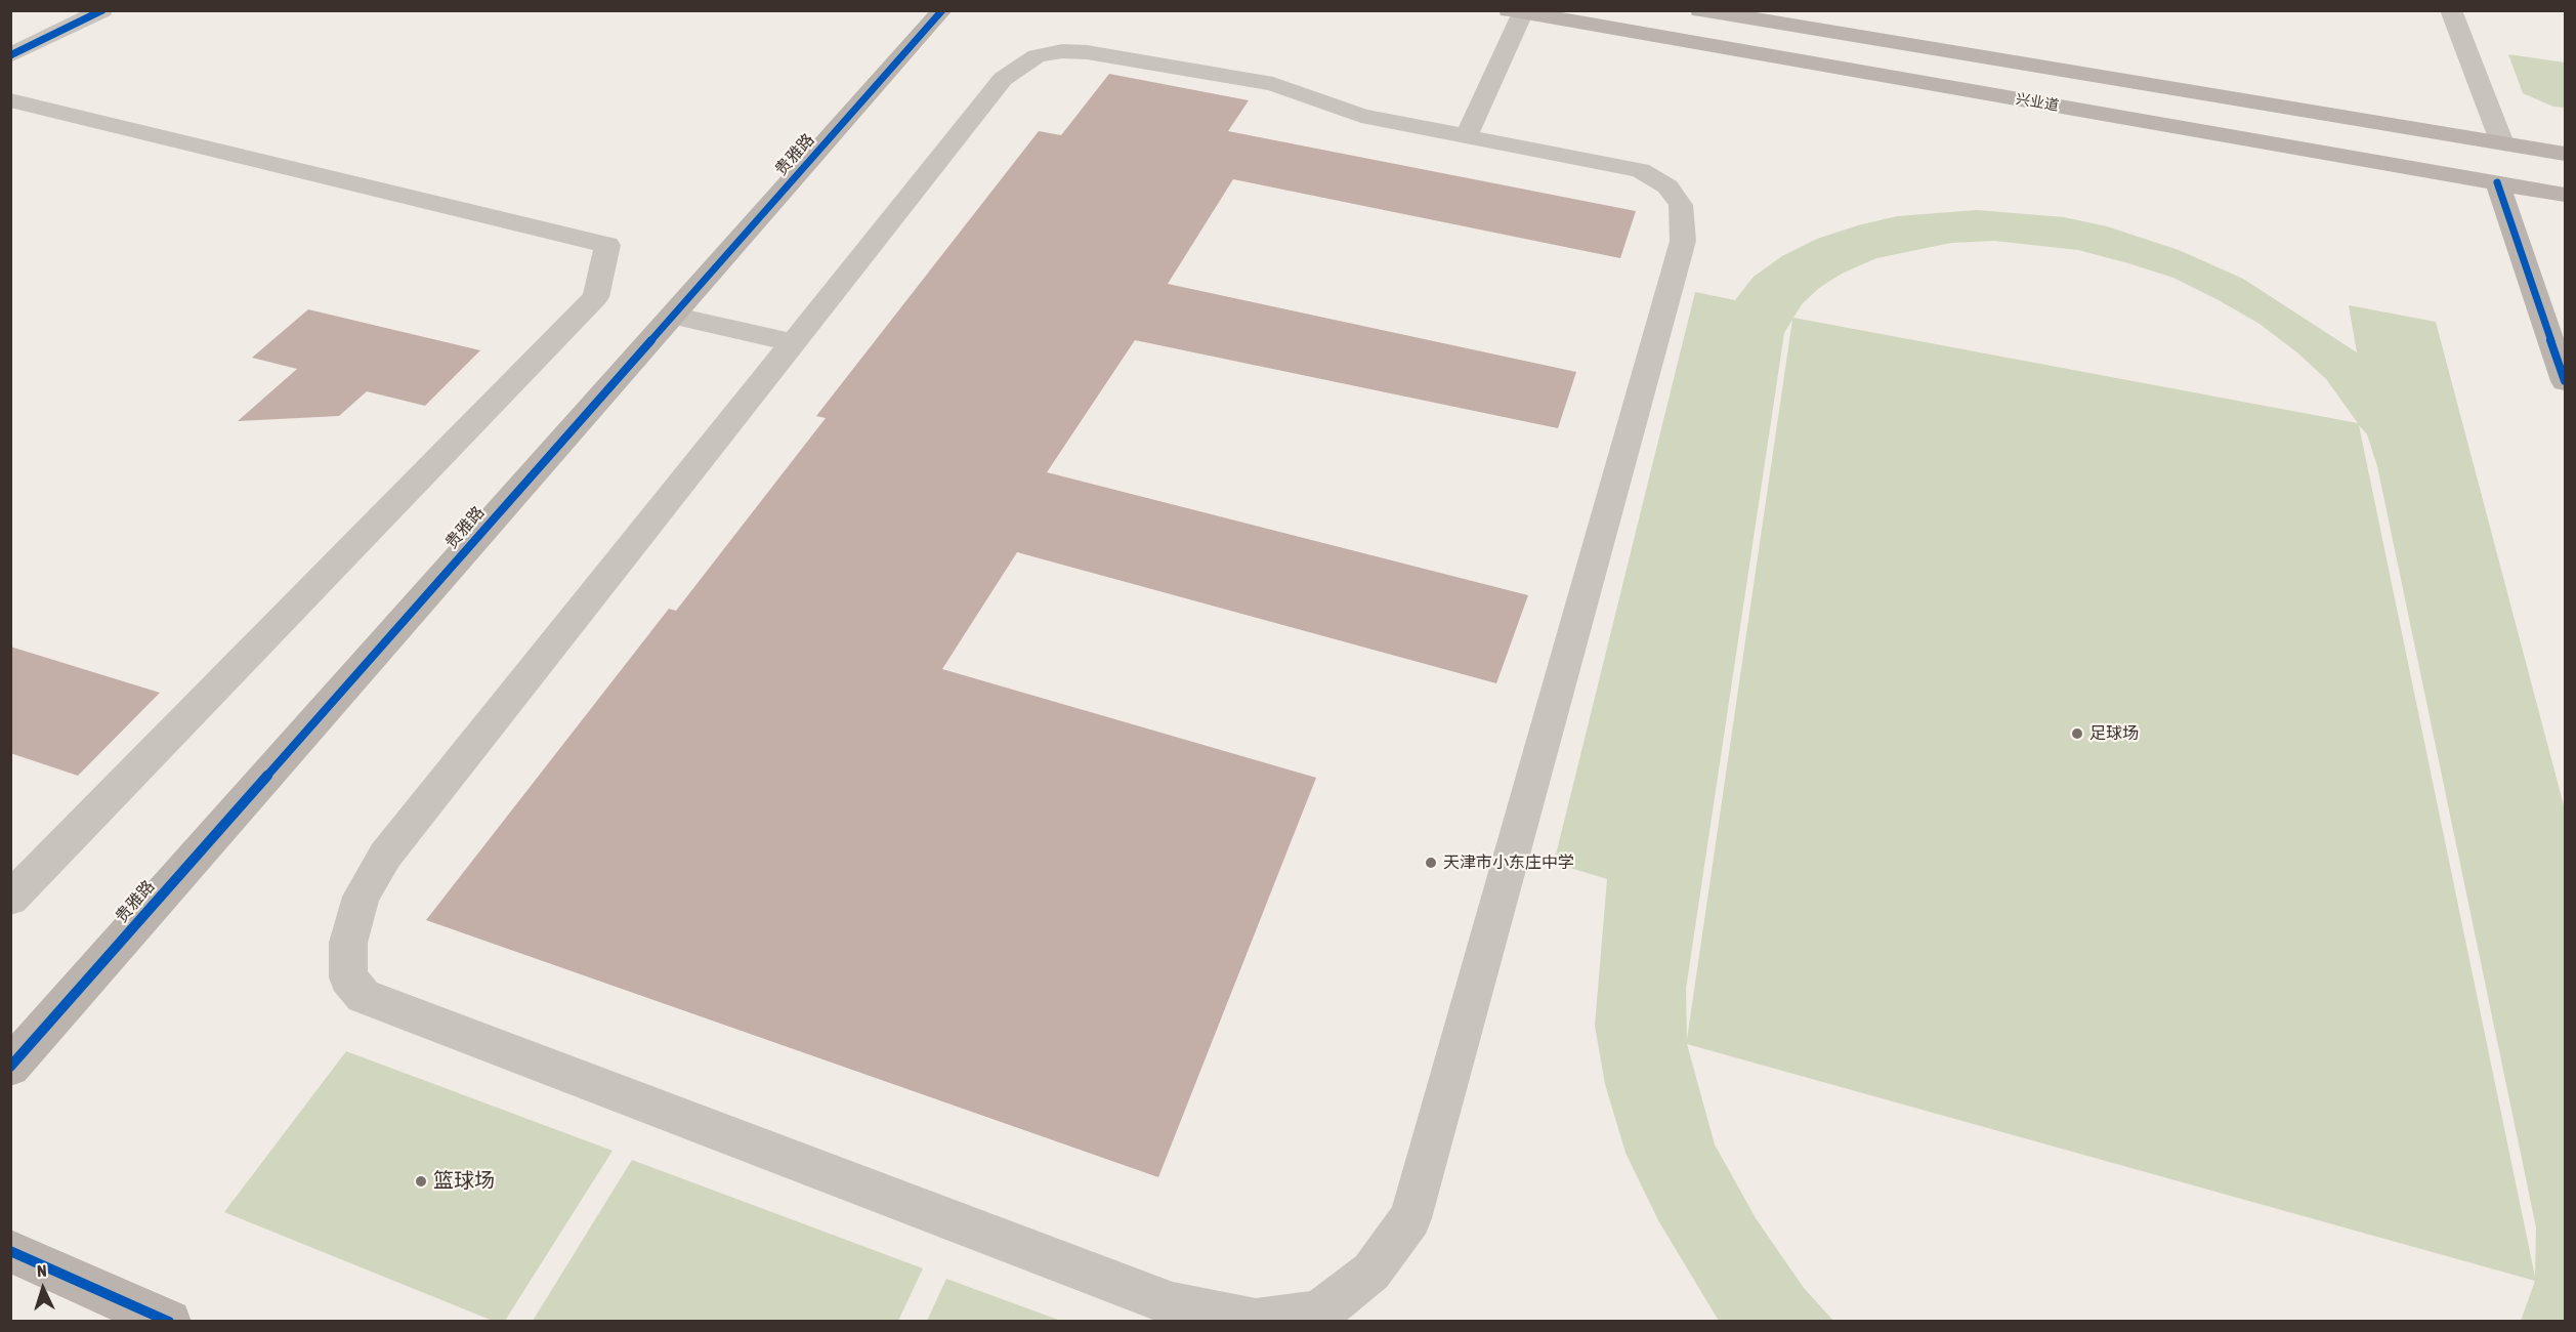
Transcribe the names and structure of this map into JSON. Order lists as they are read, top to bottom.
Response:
{
  "streets": {
    "main road": ["兴业道", "贵雅路"]
  },
  "places": ["足球场", "天津市小东庄中学", "篮球场"],
  "north": "top"
}
